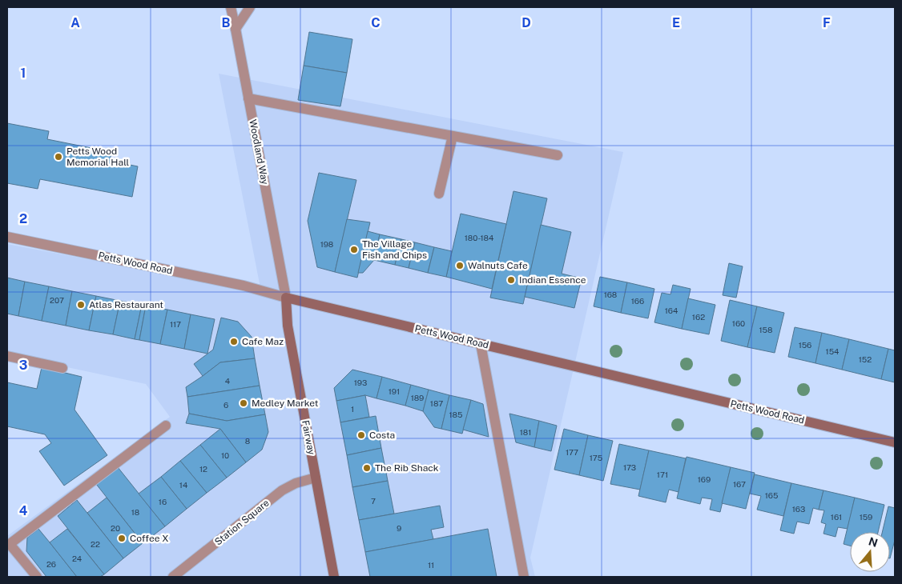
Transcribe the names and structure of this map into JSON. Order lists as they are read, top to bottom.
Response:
{
  "streets": {
    "street": [
      "Woodland Way",
      "Petts Wood Road",
      "Fairway",
      "Station Square"
    ]
  },
  "crossings": [
    ["Woodland Way", "Petts Wood Road"],
    ["Woodland Way", "Fairway"],
    ["Petts Wood Road", "Fairway"],
    ["Fairway", "Station Square"]
  ],
  "places": [
    "Petts Wood Memorial Hall",
    "The Village Fish and Chips",
    "Walnuts Cafe",
    "Indian Essence",
    "Atlas Restaurant",
    "Cafe Maz",
    "Medley Market",
    "Costa",
    "The Rib Shack",
    "Coffee X"
  ],
  "house_numbers": [
    "180-184",
    "198",
    "168",
    "207",
    "166",
    "164",
    "162",
    "160",
    "117",
    "158",
    "156",
    "154",
    "152",
    "4",
    "193",
    "191",
    "189",
    "187",
    "6",
    "1",
    "185",
    "181",
    "8",
    "177",
    "10",
    "175",
    "173",
    "12",
    "171",
    "169",
    "167",
    "14",
    "165",
    "7",
    "16",
    "163",
    "18",
    "161",
    "159",
    "20",
    "9",
    "22",
    "24",
    "26",
    "11"
  ],
  "north": "top",
  "grid": {
    "columns": [
      "A",
      "B",
      "C",
      "D",
      "E",
      "F"
    ],
    "rows": [
      "1",
      "2",
      "3",
      "4"
    ]
  }
}
